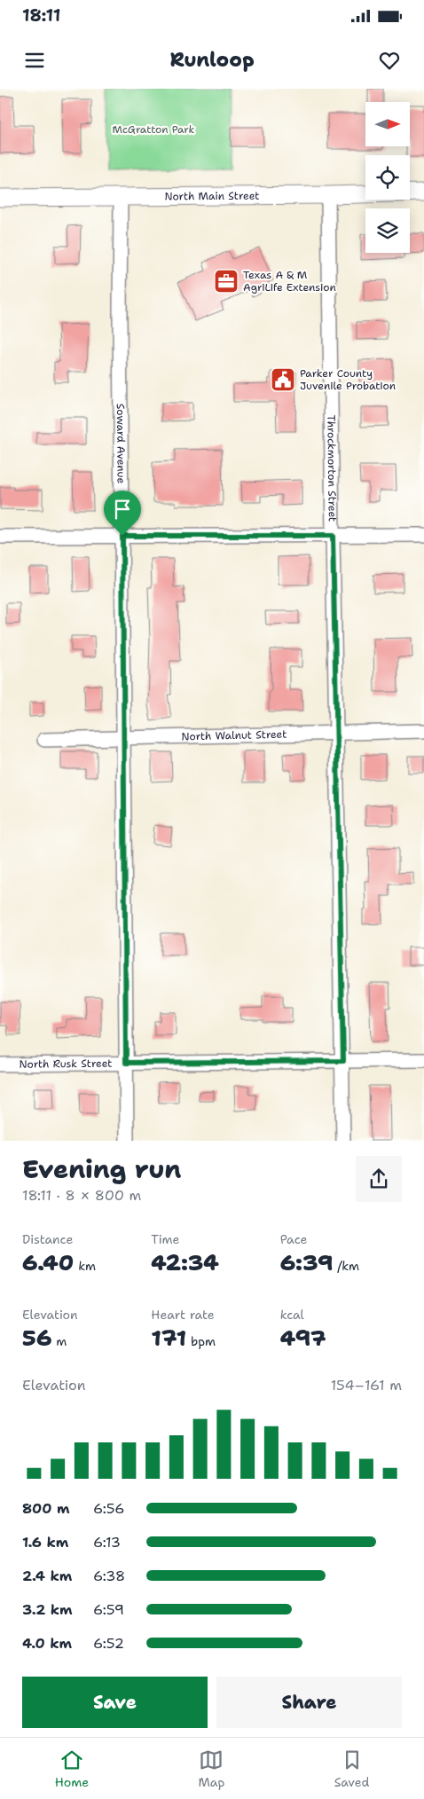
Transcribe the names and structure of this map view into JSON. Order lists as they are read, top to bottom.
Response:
{
  "streets": {
    "main road": ["North Main Street"],
    "street": [
      "Soward Avenue",
      "Throckmorton Street",
      "North Walnut Street",
      "North Rusk Street"
    ]
  },
  "crossings": [
    ["North Main Street", "Soward Avenue"],
    ["North Main Street", "Throckmorton Street"],
    ["Soward Avenue", "North Walnut Street"],
    ["Soward Avenue", "North Rusk Street"],
    ["Throckmorton Street", "North Walnut Street"],
    ["Throckmorton Street", "North Rusk Street"]
  ],
  "parks": ["McGratton Park"],
  "places": {
    "office": ["Texas A & M AgriLife Extension"],
    "public building": ["Parker County Juvenile Probation"]
  },
  "north": "right",
  "page": {
    "status": "18:11",
    "header": "Runloop",
    "heading": ["Evening run", "18:11 · 8 × 800 m"],
    "stats": [
      ["Distance", "6.40 km"],
      ["Time", "42:34"],
      ["Pace", "6:39 /km"],
      ["Elevation", "56 m"],
      ["Heart rate", "171 bpm"],
      ["kcal", "497"]
    ],
    "chart": ["Elevation", "154–161 m"],
    "list": [
      {
        "name": "800 m",
        "note": "6:56"
      },
      {
        "name": "1.6 km",
        "note": "6:13"
      },
      {
        "name": "2.4 km",
        "note": "6:38"
      },
      {
        "name": "3.2 km",
        "note": "6:59"
      },
      {
        "name": "4.0 km",
        "note": "6:52"
      }
    ],
    "buttons": ["Save", "Share"],
    "tabs": ["Home", "Map", "Saved"]
  }
}
